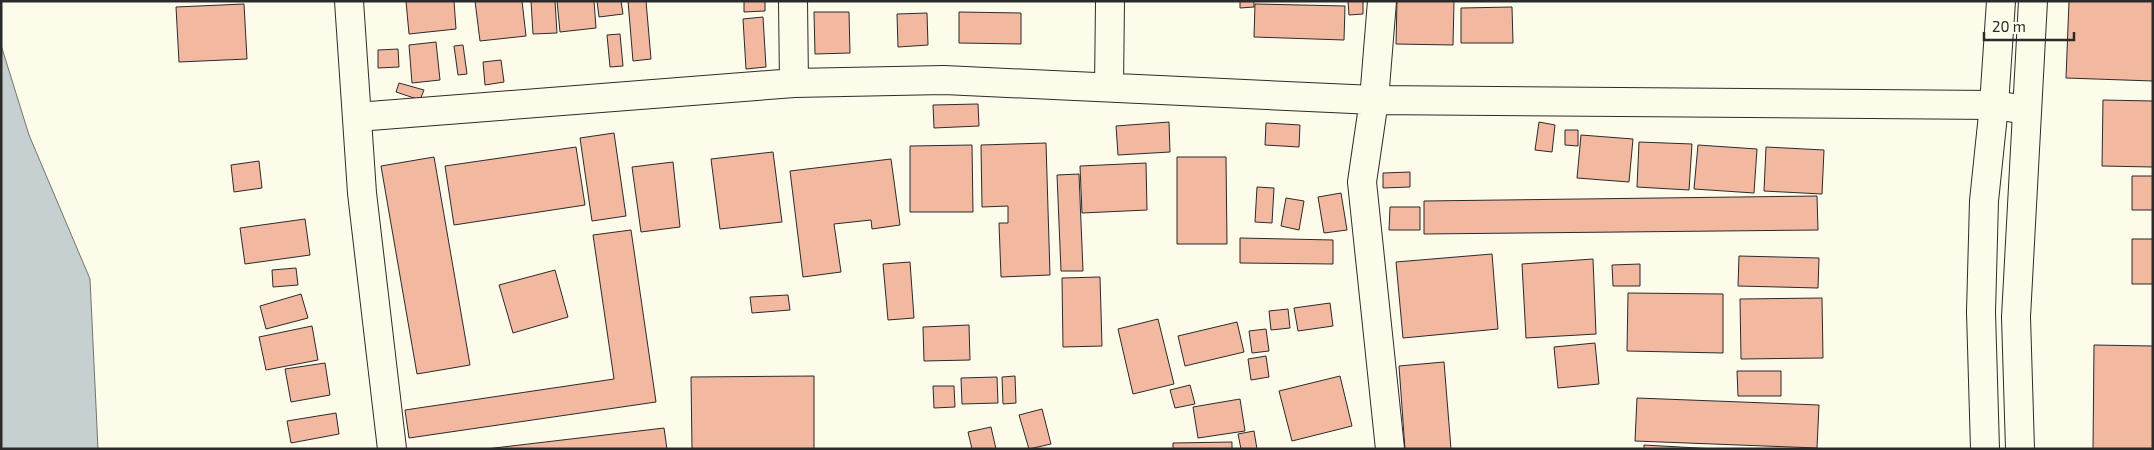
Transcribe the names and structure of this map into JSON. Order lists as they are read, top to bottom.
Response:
{
  "scale_bar": "20 m"
}
